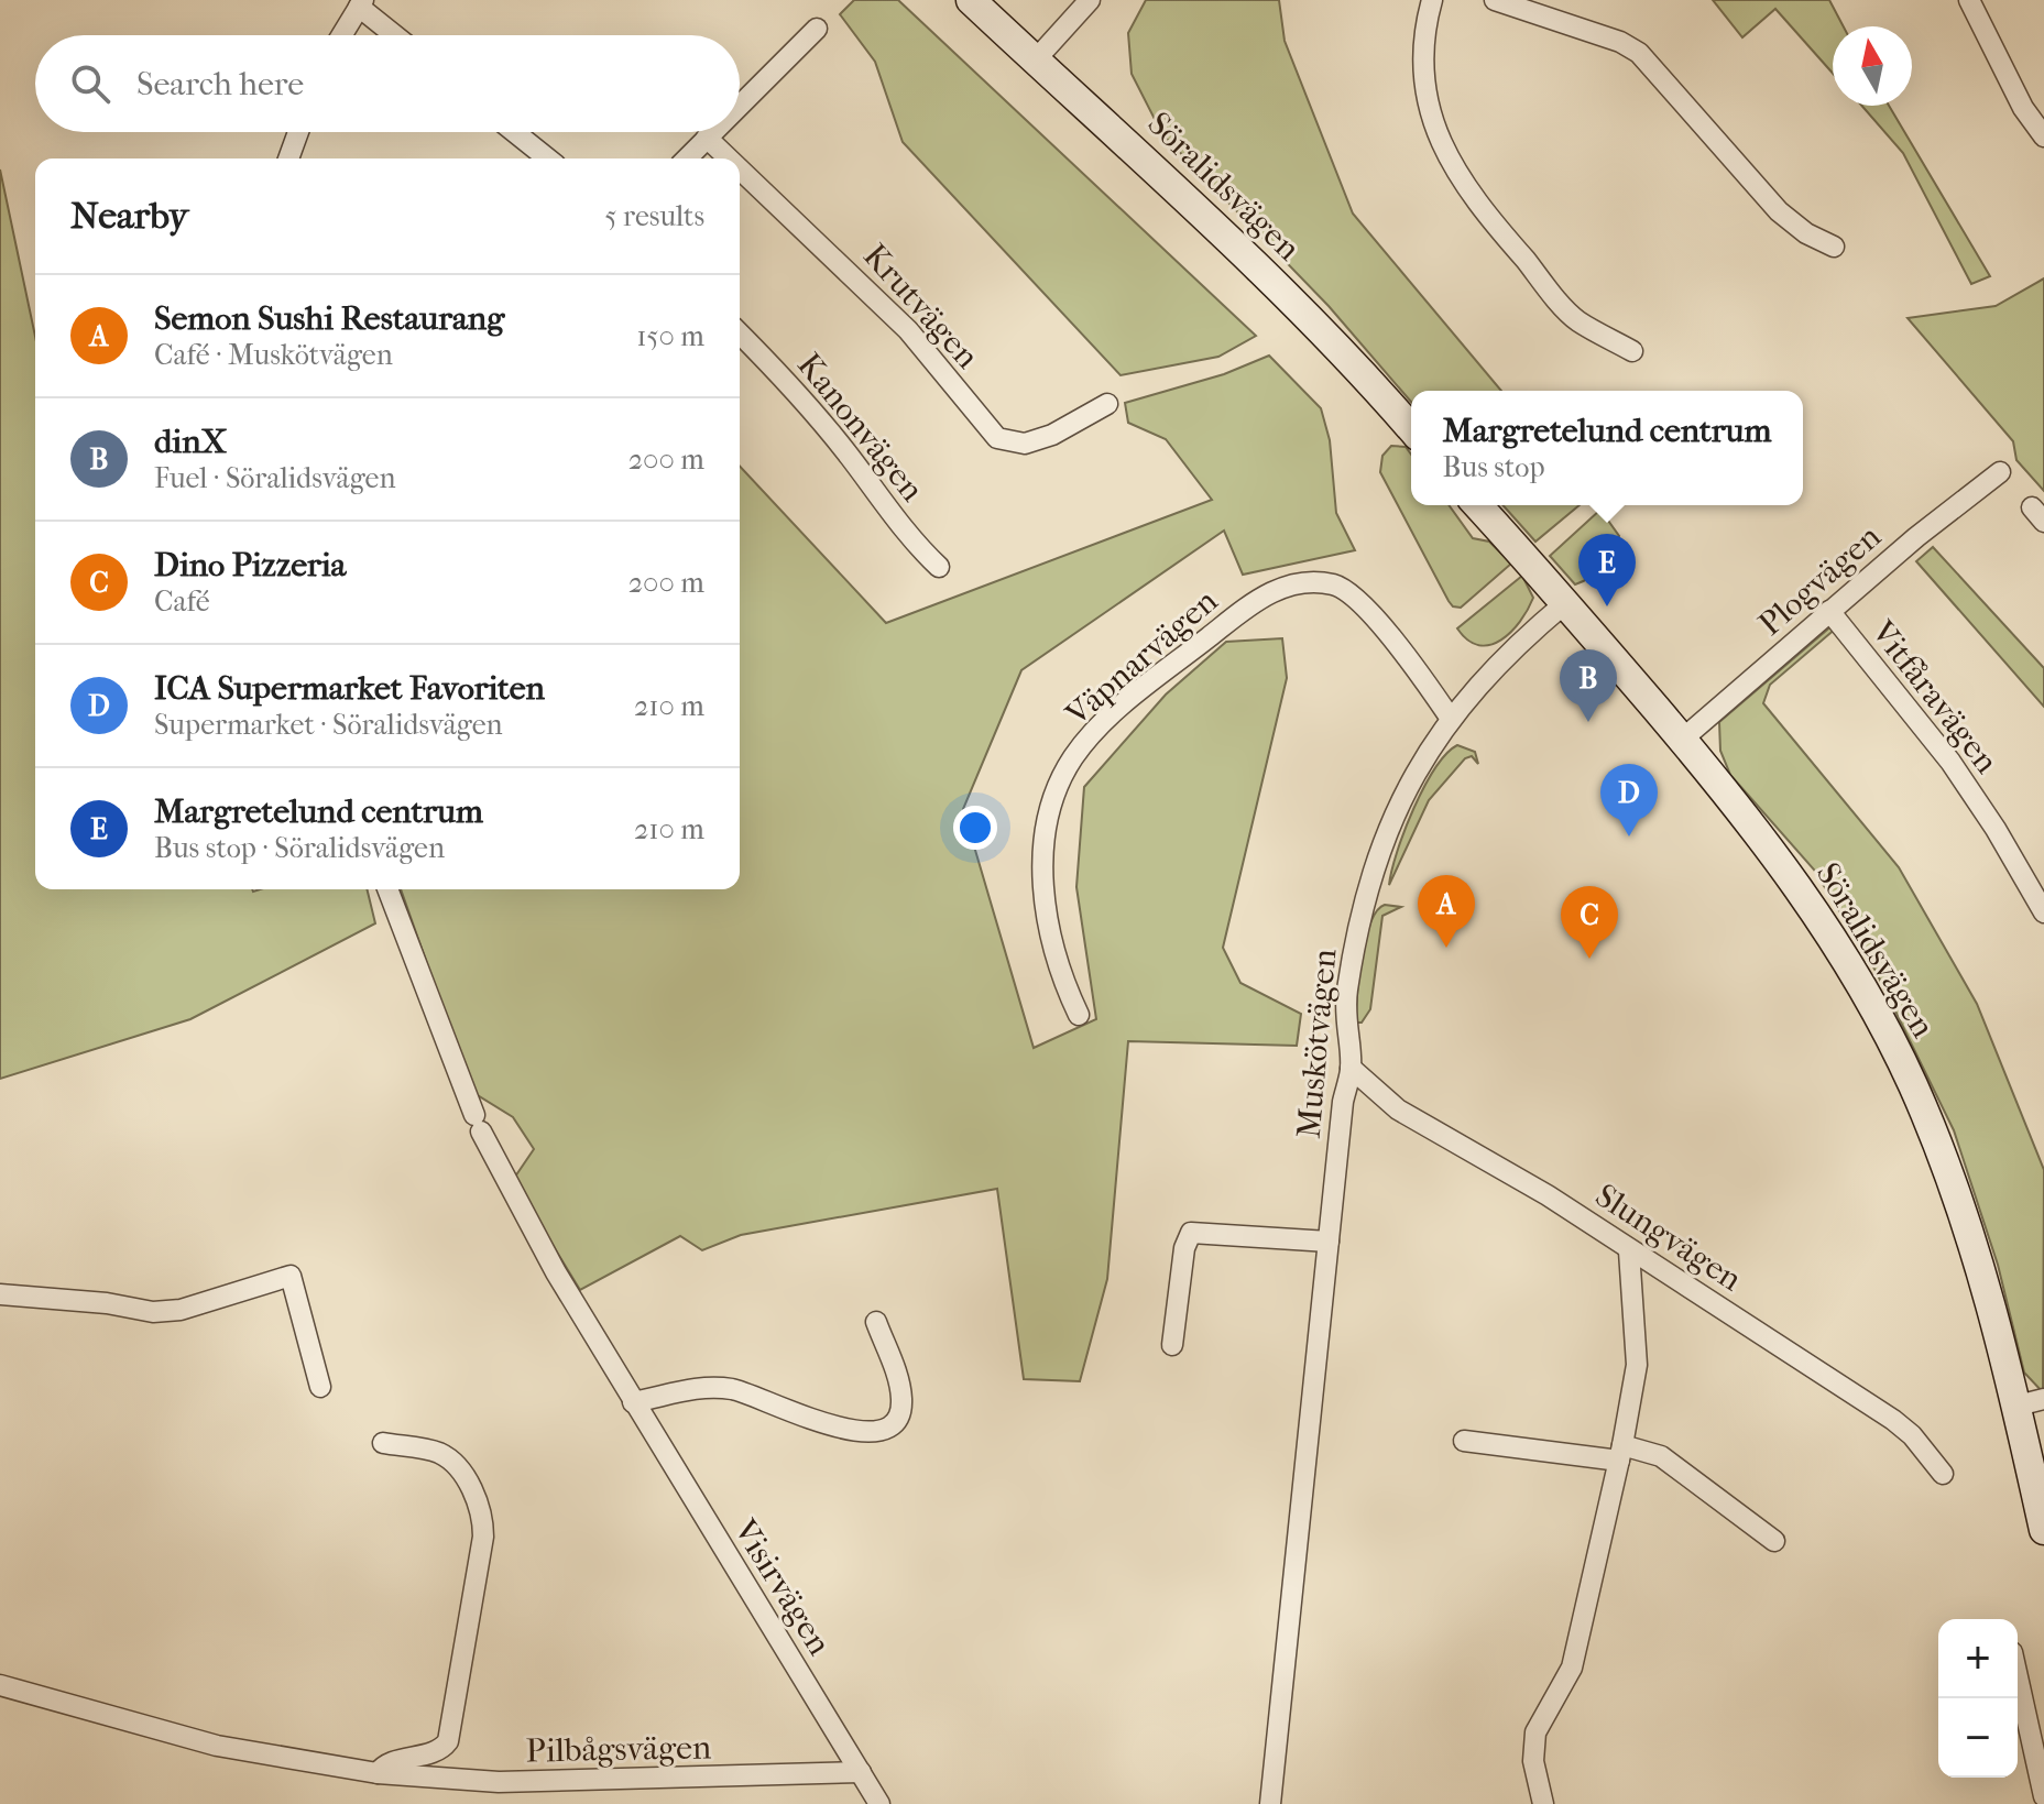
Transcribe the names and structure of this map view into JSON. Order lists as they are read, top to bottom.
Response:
{
  "streets": {
    "street": [
      "Söralidsvägen",
      "Krutvägen",
      "Kanonvägen",
      "Plogvägen",
      "Väpnarvägen",
      "Vitfåravägen",
      "Muskötvägen",
      "Slungvägen",
      "Visirvägen",
      "Pilbågsvägen"
    ]
  },
  "crossings": [
    ["Söralidsvägen", "Plogvägen"],
    ["Söralidsvägen", "Muskötvägen"],
    ["Plogvägen", "Vitfåravägen"],
    ["Väpnarvägen", "Muskötvägen"],
    ["Muskötvägen", "Slungvägen"],
    ["Visirvägen", "Pilbågsvägen"]
  ],
  "north": "top",
  "page": {
    "search": "Search here",
    "heading": ["Nearby", "5 results"],
    "list": [
      {
        "mark": "A",
        "name": "Semon Sushi Restaurang",
        "note": "Café · Muskötvägen",
        "value": "150 m"
      },
      {
        "mark": "B",
        "name": "dinX",
        "note": "Fuel · Söralidsvägen",
        "value": "200 m"
      },
      {
        "mark": "C",
        "name": "Dino Pizzeria",
        "note": "Café",
        "value": "200 m"
      },
      {
        "mark": "D",
        "name": "ICA Supermarket Favoriten",
        "note": "Supermarket · Söralidsvägen",
        "value": "210 m"
      },
      {
        "mark": "E",
        "name": "Margretelund centrum",
        "note": "Bus stop · Söralidsvägen",
        "value": "210 m"
      }
    ],
    "popup": ["Margretelund centrum", "Bus stop"],
    "pins": [
      "E",
      "B",
      "D",
      "A",
      "C"
    ],
    "map_buttons": ["+", "−"]
  }
}
